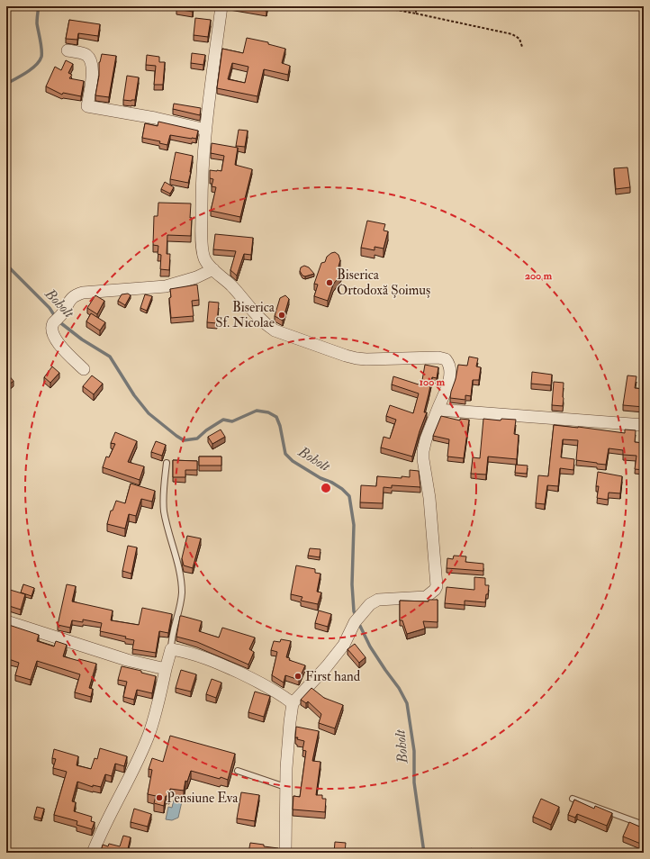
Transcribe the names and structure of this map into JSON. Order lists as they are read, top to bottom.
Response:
{
  "water": ["Boholt"],
  "places": [
    "Biserica Ortodoxă Șoimuș",
    "Biserica Sf. Nicolae",
    "First hand",
    "Pensiune Eva"
  ],
  "rings": ["200 m", "100 m"]
}
